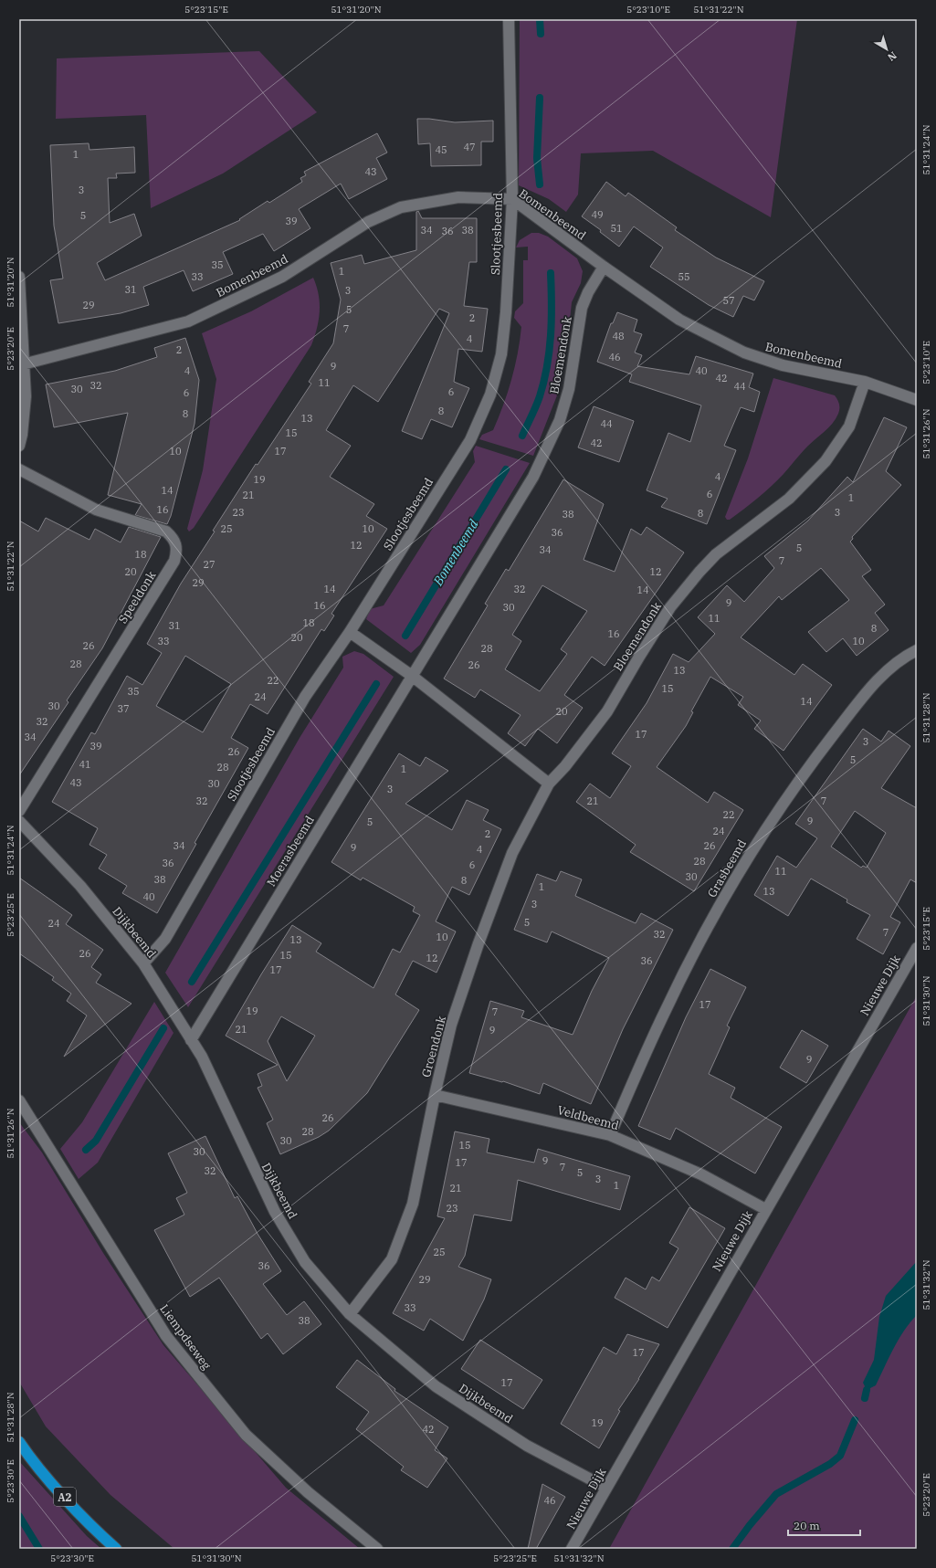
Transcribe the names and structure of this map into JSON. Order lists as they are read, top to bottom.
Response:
{
  "streets": {
    "highway": ["A2"],
    "street": [
      "Bomenbeemd",
      "Slootjesbeemd",
      "Bloemendonk",
      "Speeldonk",
      "Moerasbeemd",
      "Grasbeemd",
      "Dijkbeemd",
      "Nieuwe Dijk",
      "Groendonk",
      "Veldbeemd",
      "Liempdseweg"
    ]
  },
  "crossings": [
    ["Bomenbeemd", "Slootjesbeemd"],
    ["Bomenbeemd", "Bloemendonk"],
    ["Slootjesbeemd", "Dijkbeemd"],
    ["Bloemendonk", "Moerasbeemd"],
    ["Bloemendonk", "Groendonk"],
    ["Moerasbeemd", "Dijkbeemd"],
    ["Grasbeemd", "Veldbeemd"],
    ["Dijkbeemd", "Nieuwe Dijk"],
    ["Dijkbeemd", "Groendonk"],
    ["Nieuwe Dijk", "Veldbeemd"],
    ["Groendonk", "Veldbeemd"]
  ],
  "water": ["Bomenbeemd"],
  "house_numbers": [
    "47",
    "45",
    "1",
    "43",
    "3",
    "49",
    "5",
    "39",
    "51",
    "34",
    "38",
    "36",
    "35",
    "1",
    "33",
    "55",
    "31",
    "3",
    "57",
    "29",
    "5",
    "2",
    "7",
    "48",
    "4",
    "2",
    "46",
    "9",
    "4",
    "40",
    "42",
    "11",
    "32",
    "44",
    "30",
    "6",
    "6",
    "8",
    "8",
    "13",
    "44",
    "15",
    "42",
    "10",
    "17",
    "4",
    "19",
    "14",
    "6",
    "21",
    "1",
    "16",
    "23",
    "3",
    "8",
    "38",
    "25",
    "10",
    "36",
    "12",
    "5",
    "34",
    "18",
    "7",
    "27",
    "20",
    "12",
    "29",
    "14",
    "32",
    "14",
    "9",
    "16",
    "30",
    "11",
    "18",
    "31",
    "8",
    "16",
    "20",
    "33",
    "10",
    "26",
    "28",
    "28",
    "26",
    "13",
    "22",
    "15",
    "35",
    "24",
    "14",
    "30",
    "37",
    "20",
    "32",
    "17",
    "34",
    "3",
    "39",
    "26",
    "5",
    "41",
    "28",
    "1",
    "43",
    "30",
    "3",
    "32",
    "21",
    "7",
    "22",
    "9",
    "5",
    "24",
    "2",
    "34",
    "26",
    "9",
    "4",
    "28",
    "36",
    "6",
    "11",
    "30",
    "38",
    "8",
    "1",
    "13",
    "40",
    "3",
    "5",
    "24",
    "7",
    "32",
    "10",
    "13",
    "26",
    "15",
    "12",
    "36",
    "17",
    "17",
    "19",
    "7",
    "21",
    "9",
    "9",
    "26",
    "28",
    "30",
    "15",
    "30",
    "9",
    "17",
    "7",
    "32",
    "5",
    "3",
    "1",
    "21",
    "23",
    "25",
    "36",
    "29",
    "33",
    "38",
    "17",
    "17",
    "19",
    "42",
    "46"
  ],
  "scale_bar": "20 m",
  "north": "bottom right",
  "coordinates": [
    "5°23'15\"E",
    "51°31'20\"N",
    "5°23'10\"E",
    "51°31'22\"N",
    "51°31'24\"N",
    "5°23'20\"E",
    "51°31'26\"N",
    "51°31'28\"N",
    "5°23'25\"E",
    "51°31'30\"N",
    "51°31'32\"N",
    "5°23'30\"E"
  ]
}
